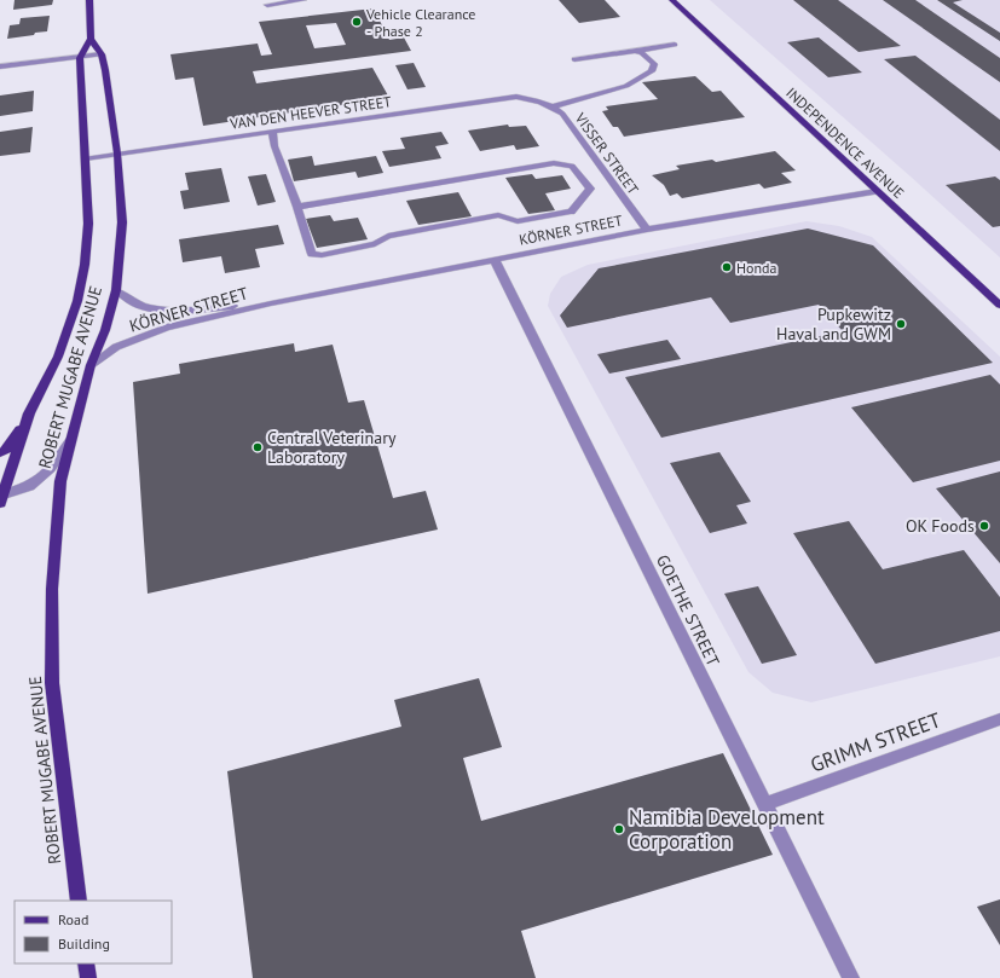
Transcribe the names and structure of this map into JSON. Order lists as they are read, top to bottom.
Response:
{
  "streets": {
    "main road": ["INDEPENDENCE AVENUE", "ROBERT MUGABE AVENUE"],
    "street": [
      "VAN DEN HEEVER STREET",
      "VISSER STREET",
      "KÖRNER STREET",
      "GOETHE STREET",
      "GRIMM STREET"
    ]
  },
  "crossings": [
    ["VAN DEN HEEVER STREET", "VISSER STREET"],
    ["VAN DEN HEEVER STREET", "ROBERT MUGABE AVENUE"],
    ["INDEPENDENCE AVENUE", "KÖRNER STREET"],
    ["VISSER STREET", "KÖRNER STREET"],
    ["KÖRNER STREET", "ROBERT MUGABE AVENUE"],
    ["KÖRNER STREET", "GOETHE STREET"],
    ["GOETHE STREET", "GRIMM STREET"]
  ],
  "places": [
    "Vehicle Clearance - Phase 2",
    "Honda",
    "Pupkewitz Haval and GWM",
    "Central Veterinary Laboratory",
    "OK Foods",
    "Namibia Development Corporation"
  ],
  "legend": ["Road", "Building"]
}
